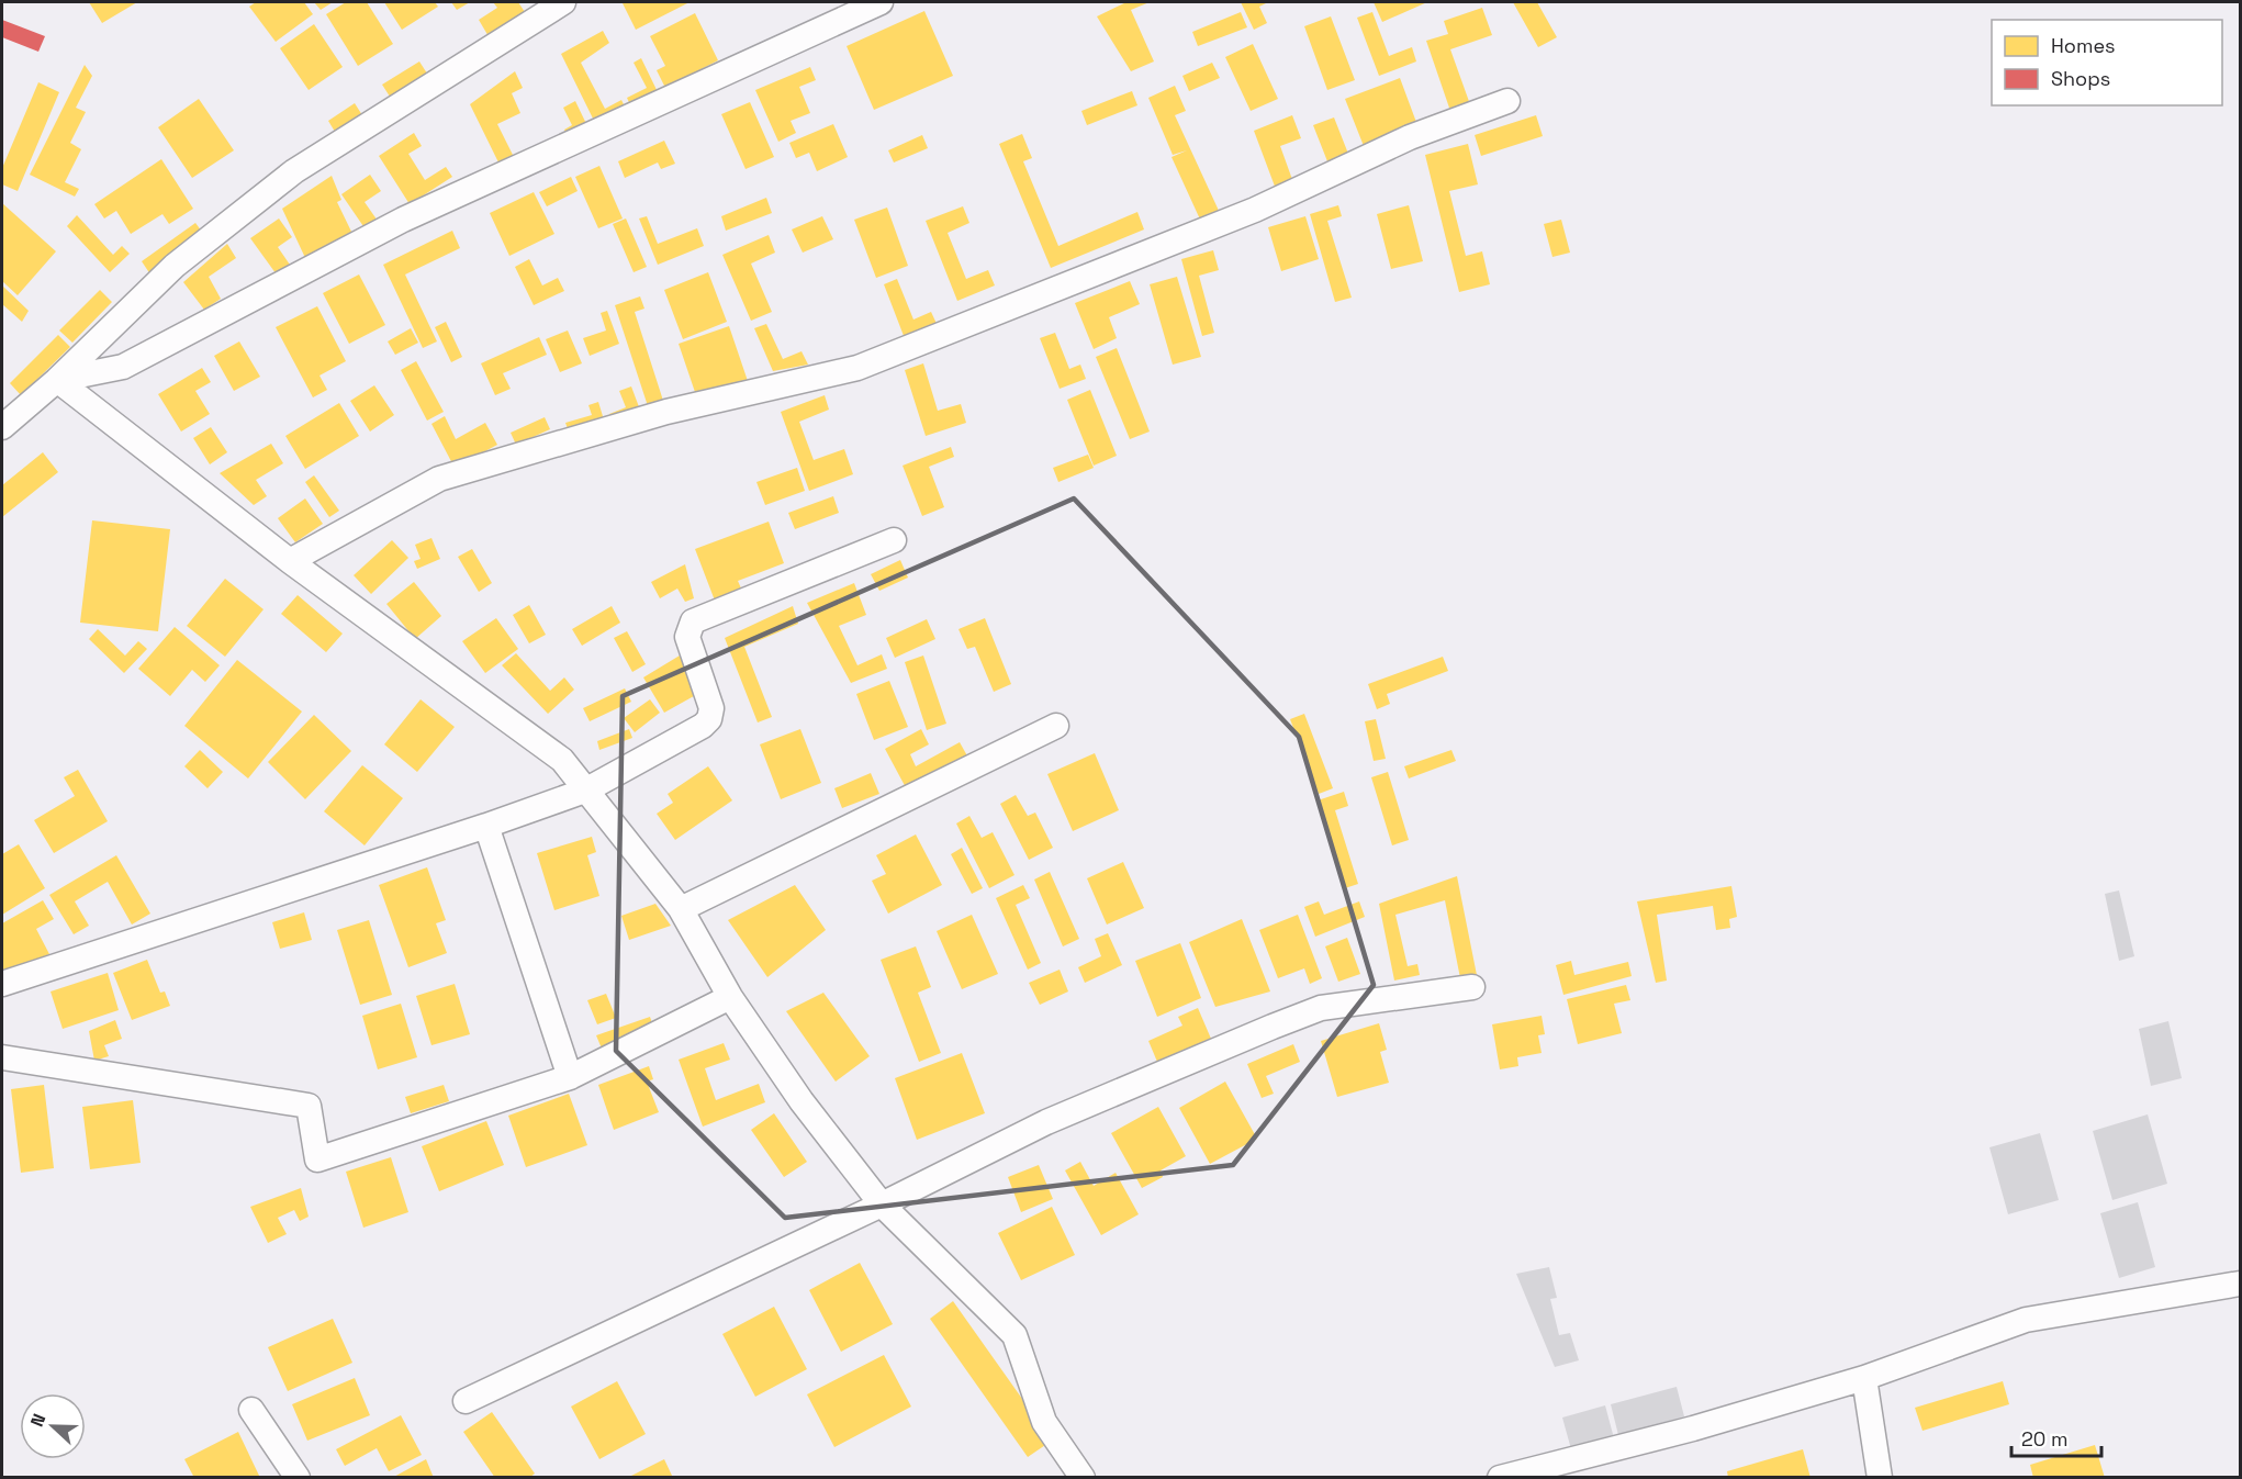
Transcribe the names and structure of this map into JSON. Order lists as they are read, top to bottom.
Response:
{
  "legend": ["Homes", "Shops"],
  "scale_bar": "20 m",
  "north": "left"
}
